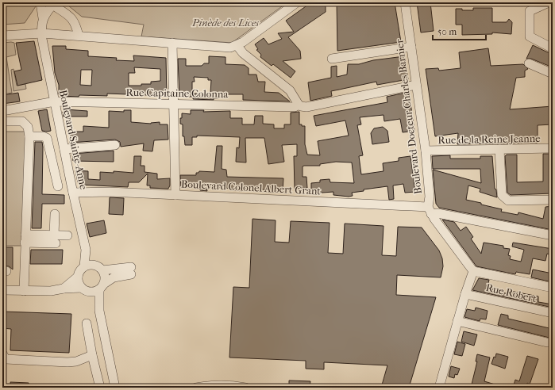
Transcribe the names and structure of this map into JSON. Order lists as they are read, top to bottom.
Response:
{
  "streets": {
    "street": [
      "Rue Capitaine Colonna",
      "Boulevard Docteur Charles Barnier",
      "Rue de la Reine Jeanne",
      "Boulevard Sainte-Anne",
      "Boulevard Colonel Albert Grant",
      "Rue Robert"
    ]
  },
  "crossings": [
    ["Rue Capitaine Colonna", "Boulevard Docteur Charles Barnier"],
    ["Rue Capitaine Colonna", "Boulevard Sainte-Anne"],
    ["Boulevard Docteur Charles Barnier", "Rue de la Reine Jeanne"],
    ["Boulevard Docteur Charles Barnier", "Boulevard Colonel Albert Grant"],
    ["Boulevard Sainte-Anne", "Boulevard Colonel Albert Grant"]
  ],
  "parks": ["Pinède des Lices"],
  "scale_bar": "50 m"
}
